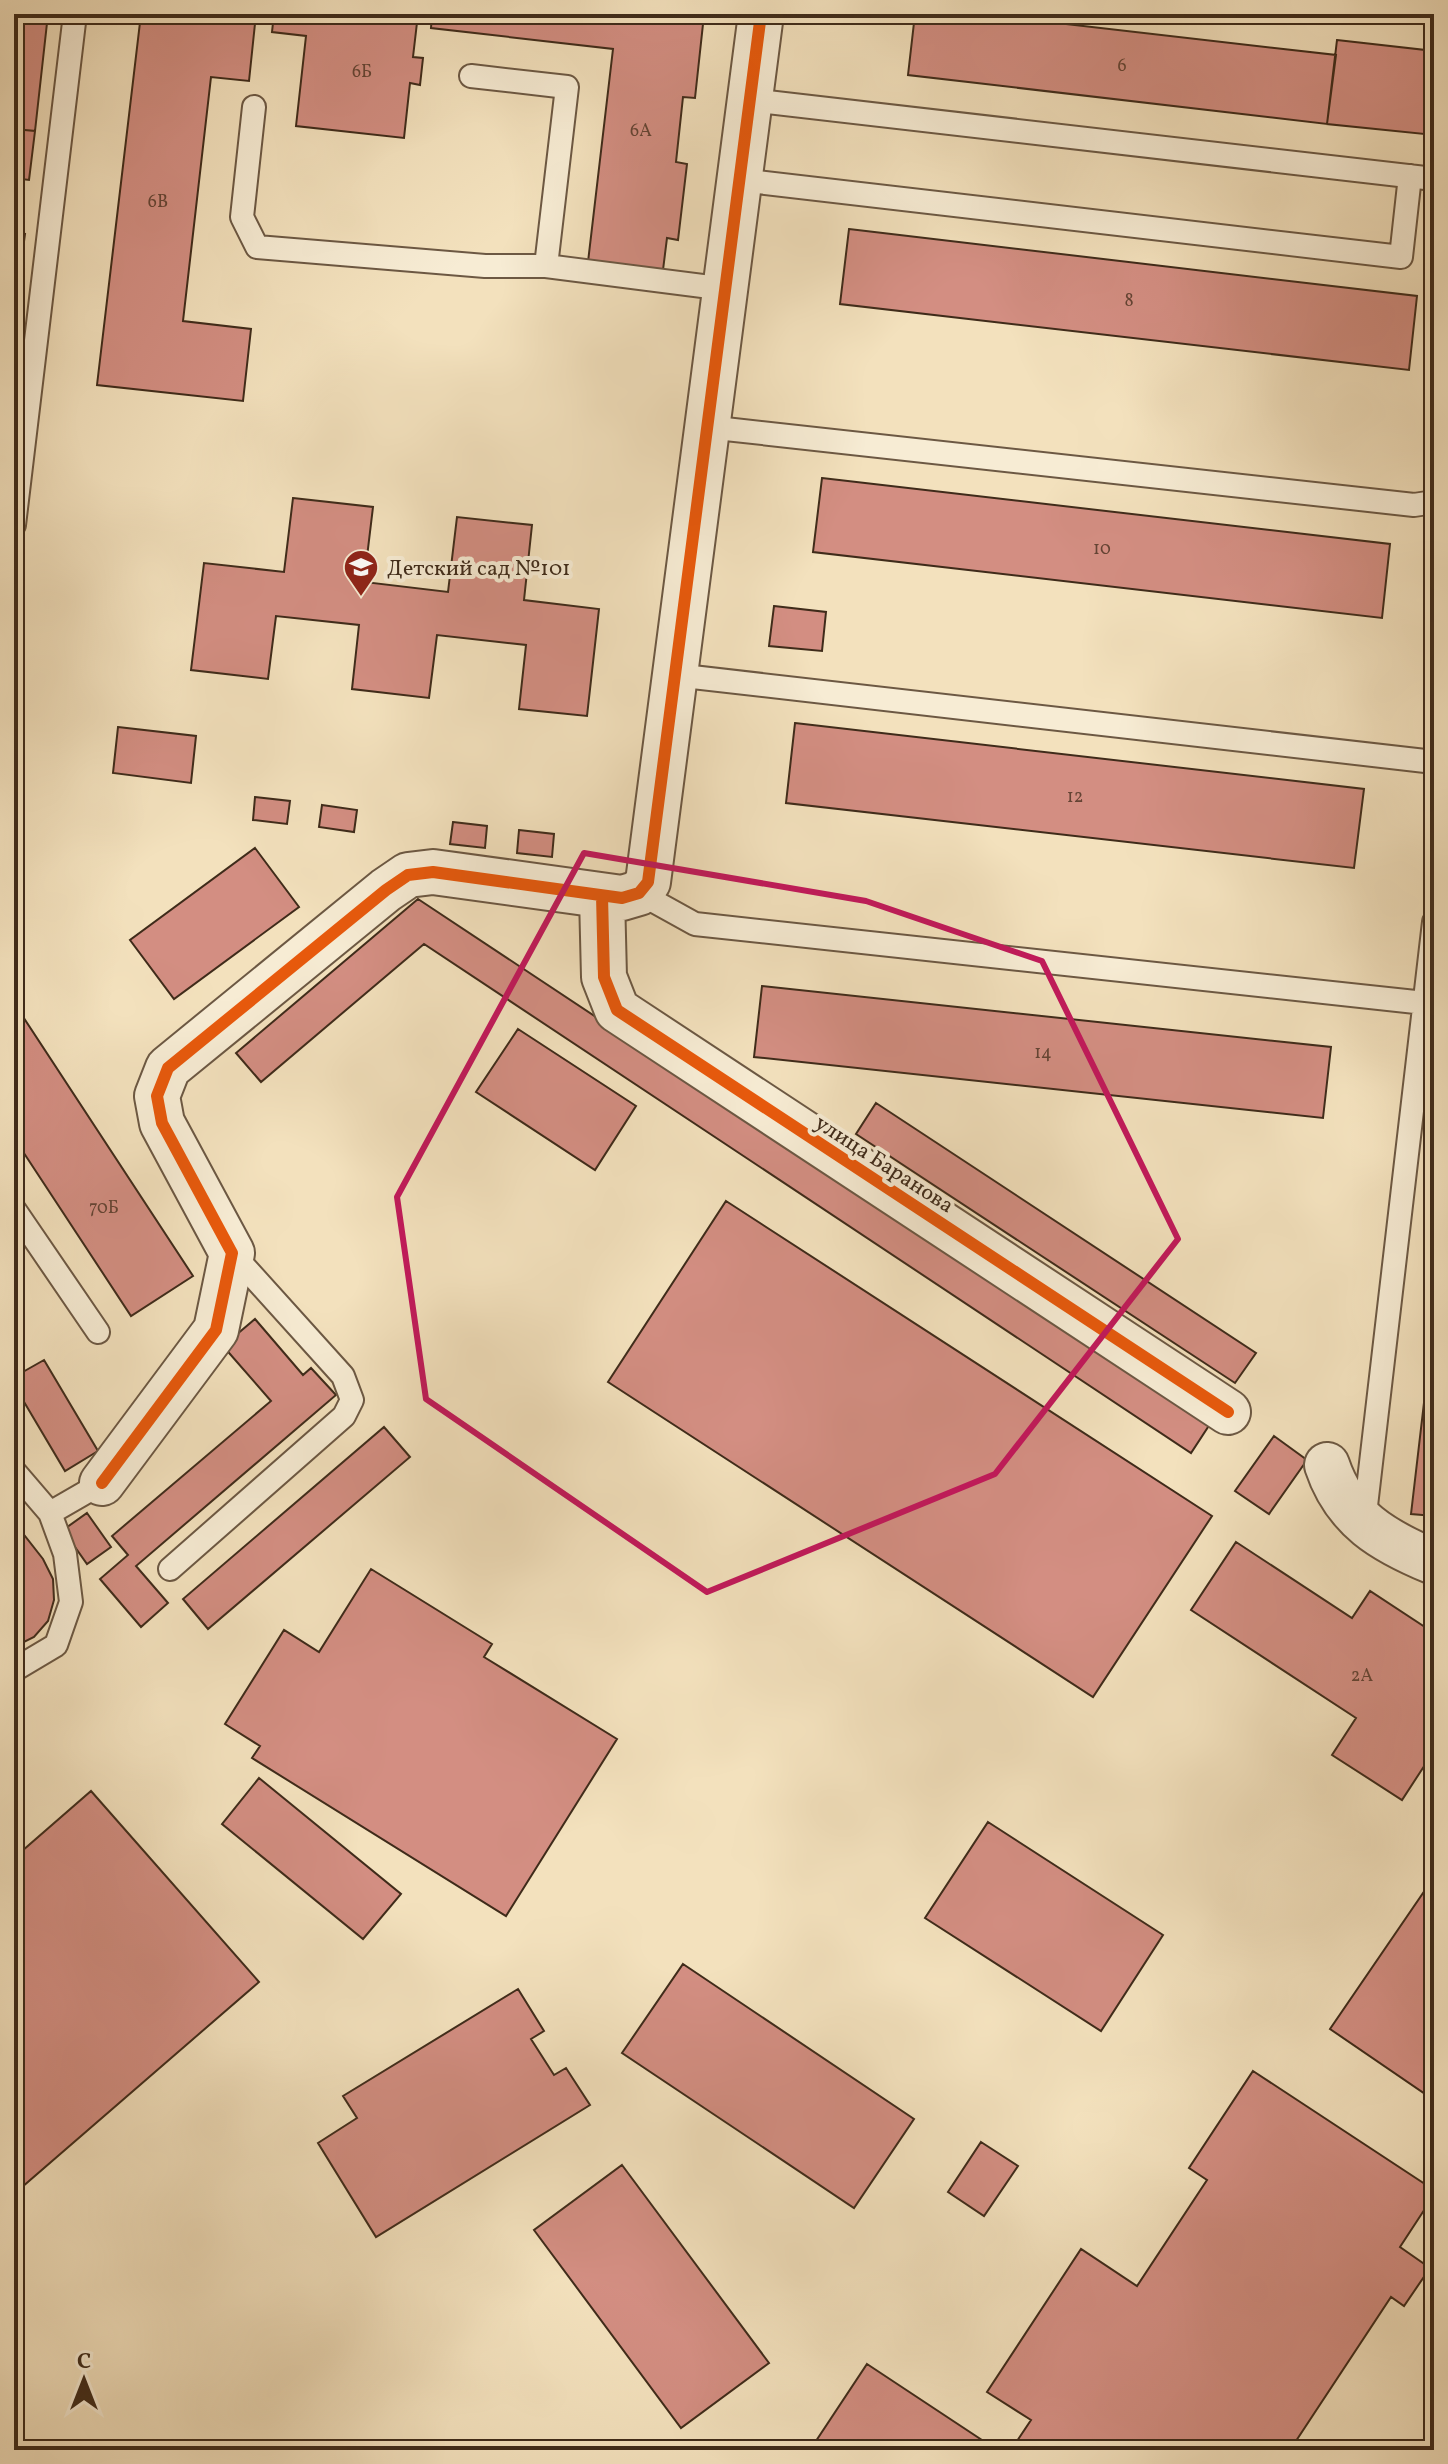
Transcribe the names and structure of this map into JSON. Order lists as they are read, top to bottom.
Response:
{
  "streets": {
    "street": ["улица Баранова"]
  },
  "places": {
    "school or university": ["Детский сад №101"]
  },
  "house_numbers": [
    "6",
    "6Б",
    "6А",
    "6В",
    "8",
    "10",
    "12",
    "14",
    "70Б",
    "2А"
  ],
  "north": "top"
}
